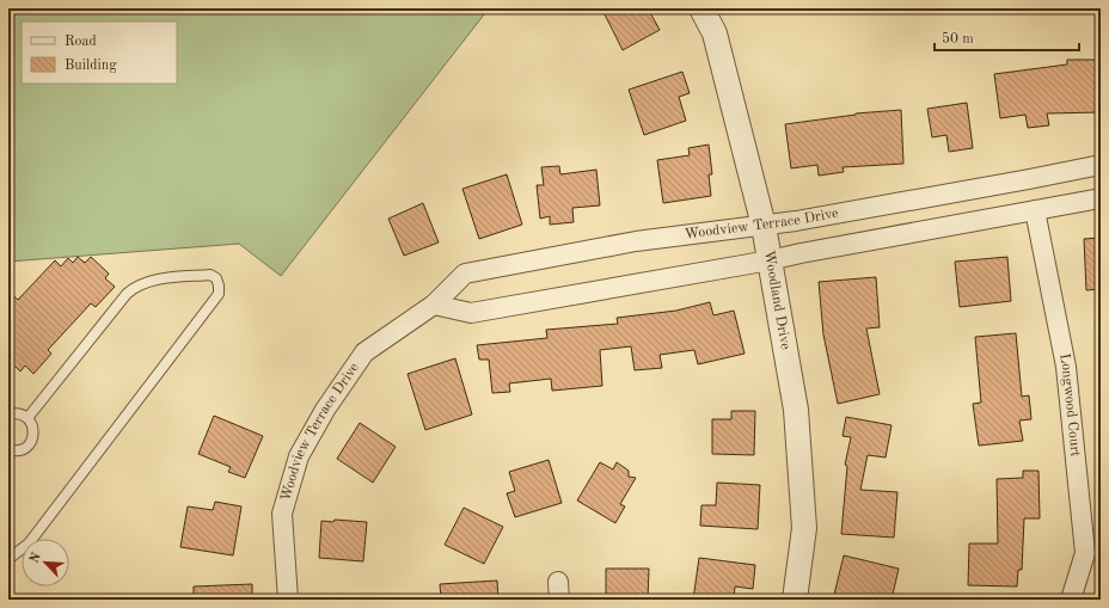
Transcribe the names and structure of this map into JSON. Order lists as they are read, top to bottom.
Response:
{
  "streets": {
    "street": ["Woodview Terrace Drive", "Woodland Drive", "Longwood Court"]
  },
  "crossings": [
    ["Woodview Terrace Drive", "Woodland Drive"]
  ],
  "legend": ["Road", "Building"],
  "scale_bar": "50 m",
  "north": "top left"
}
